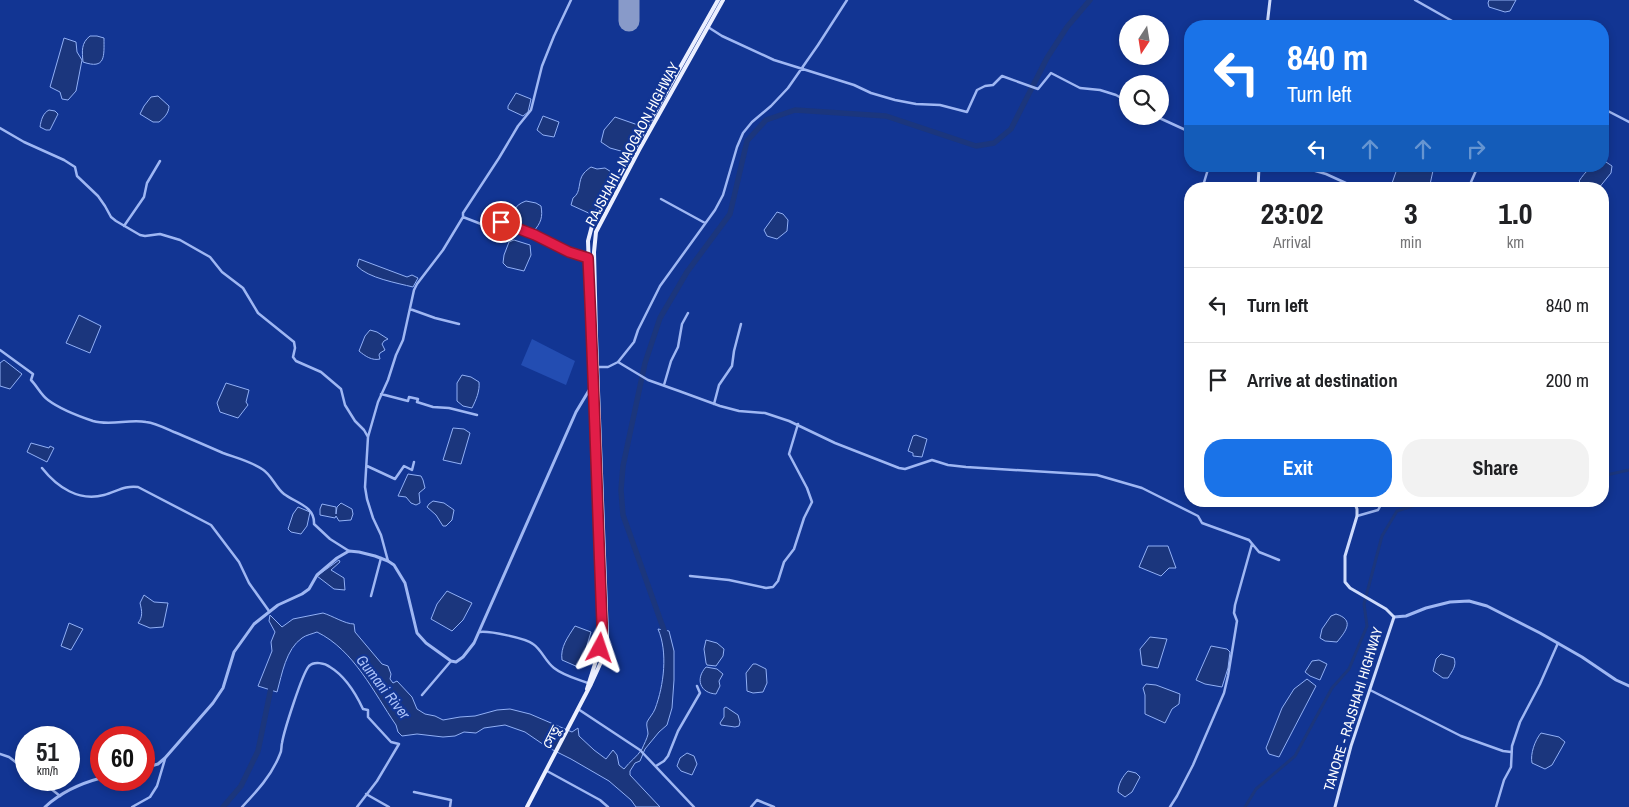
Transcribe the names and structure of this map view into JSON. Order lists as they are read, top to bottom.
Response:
{
  "streets": {
    "main road": ["RAJSHAHI - NAOGAON HIGHWAY", "TANORE - RAJSHAHI HIGHWAY", "সেতু"]
  },
  "crossings": [
    ["RAJSHAHI - NAOGAON HIGHWAY", "সেতু"]
  ],
  "water": ["Gumani River"],
  "north": "bottom",
  "page": {
    "turn": ["840 m", "Turn left"],
    "eta": [
      "23:02",
      "Arrival",
      "3",
      "min",
      "1.0",
      "km"
    ],
    "list": [
      {
        "name": "Turn left",
        "value": "840 m"
      },
      {
        "name": "Arrive at destination",
        "value": "200 m"
      }
    ],
    "buttons": ["Exit", "Share"],
    "speed": "51 km/h",
    "limit": "60"
  }
}
